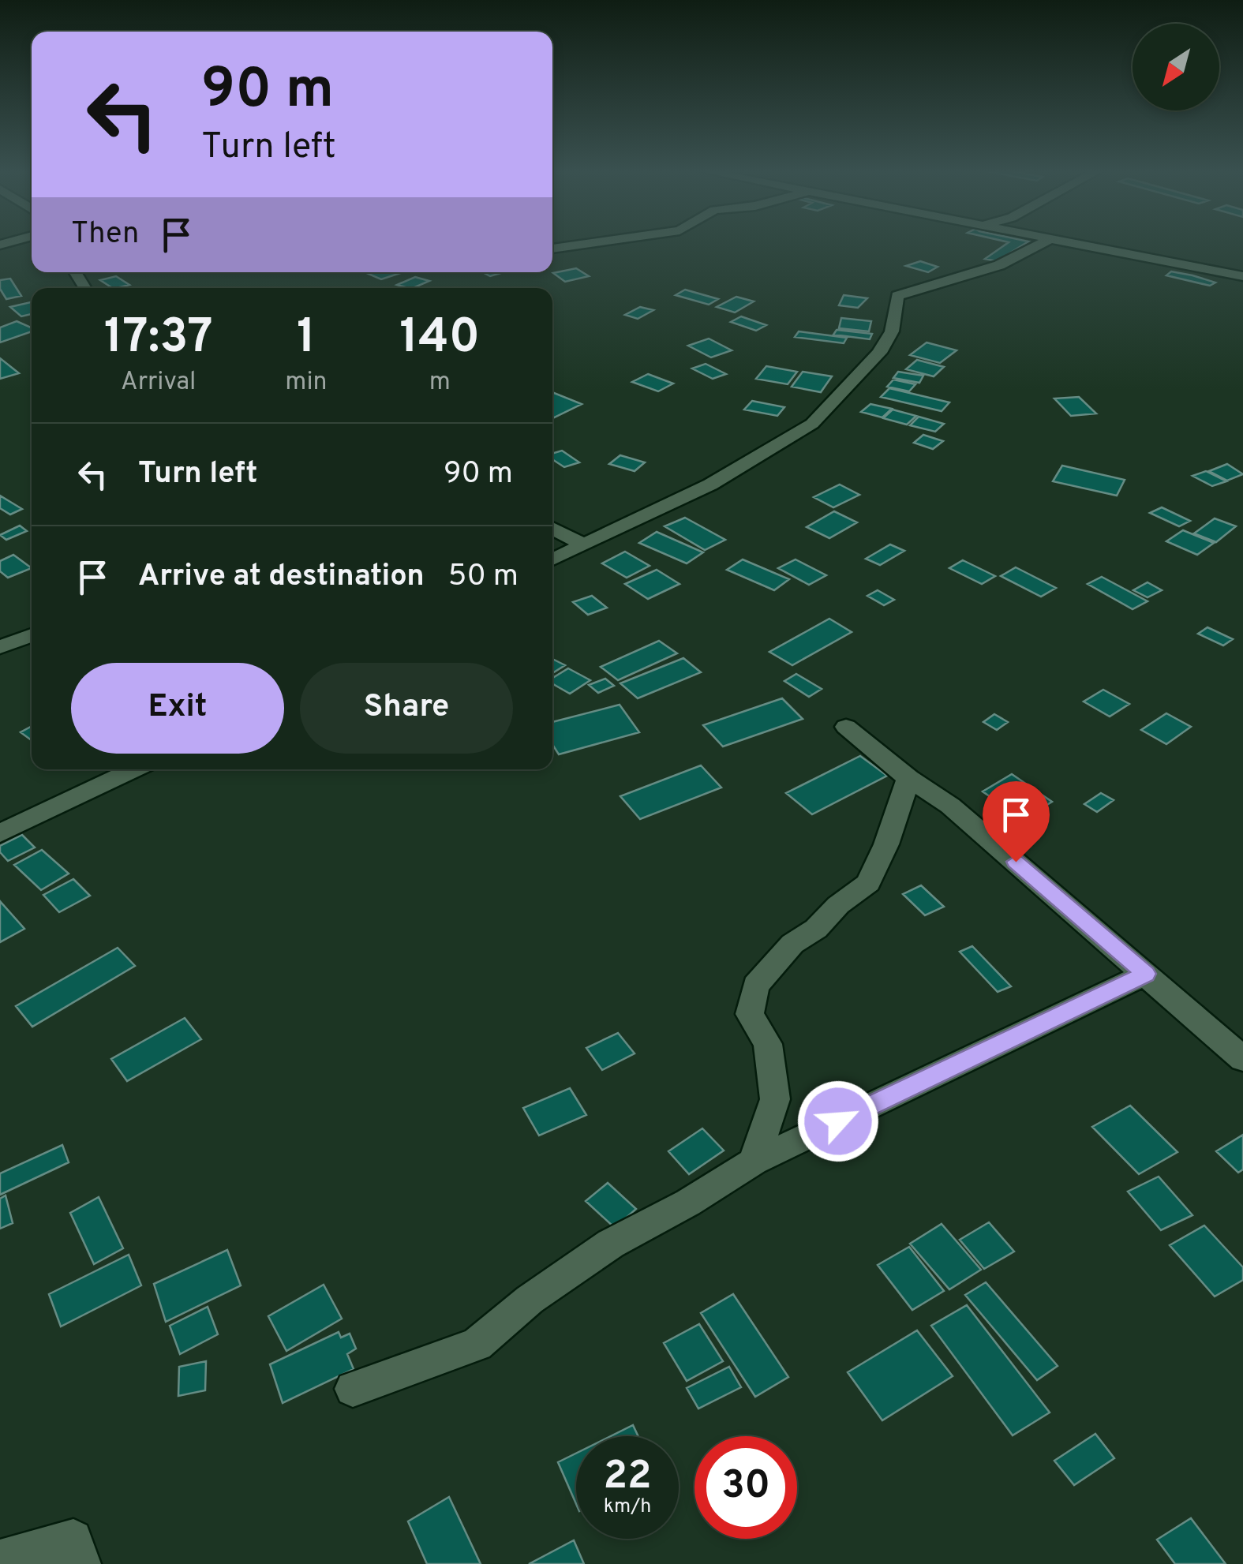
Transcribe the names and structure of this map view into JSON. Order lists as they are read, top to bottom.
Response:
{
  "north": "bottom left",
  "page": {
    "turn": ["90 m", "Turn left"],
    "then": "Then",
    "eta": [
      "17:37",
      "Arrival",
      "1",
      "min",
      "140",
      "m"
    ],
    "list": [
      {
        "name": "Turn left",
        "value": "90 m"
      },
      {
        "name": "Arrive at destination",
        "value": "50 m"
      }
    ],
    "buttons": ["Exit", "Share"],
    "speed": "22 km/h",
    "limit": "30"
  }
}
